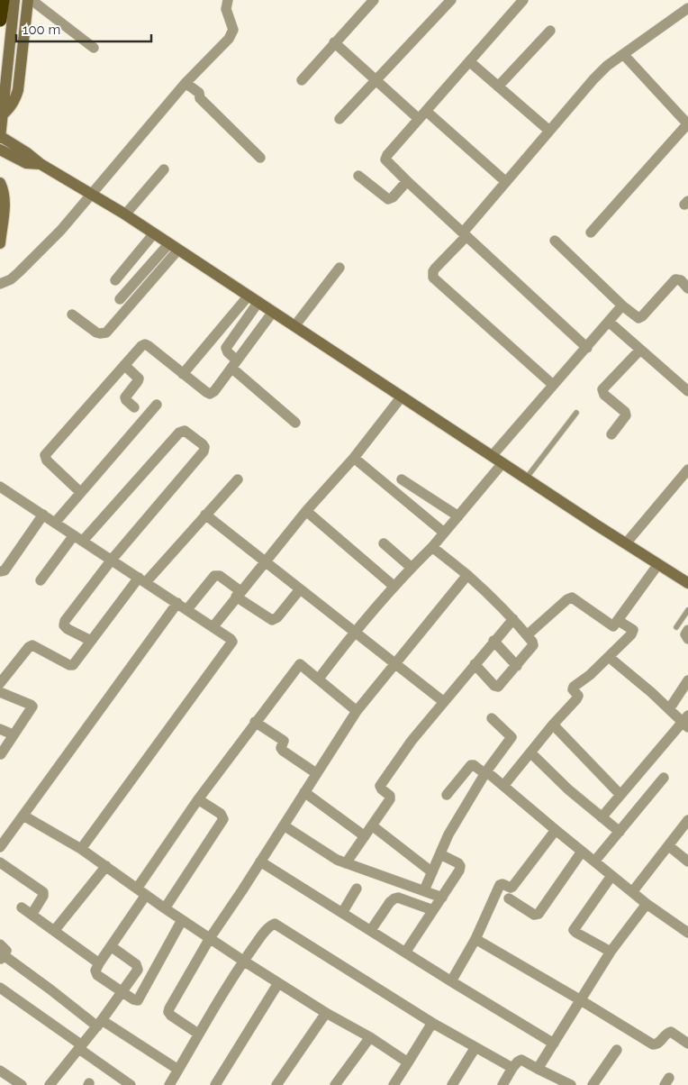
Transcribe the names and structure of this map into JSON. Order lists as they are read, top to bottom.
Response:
{
  "scale_bar": "100 m"
}
